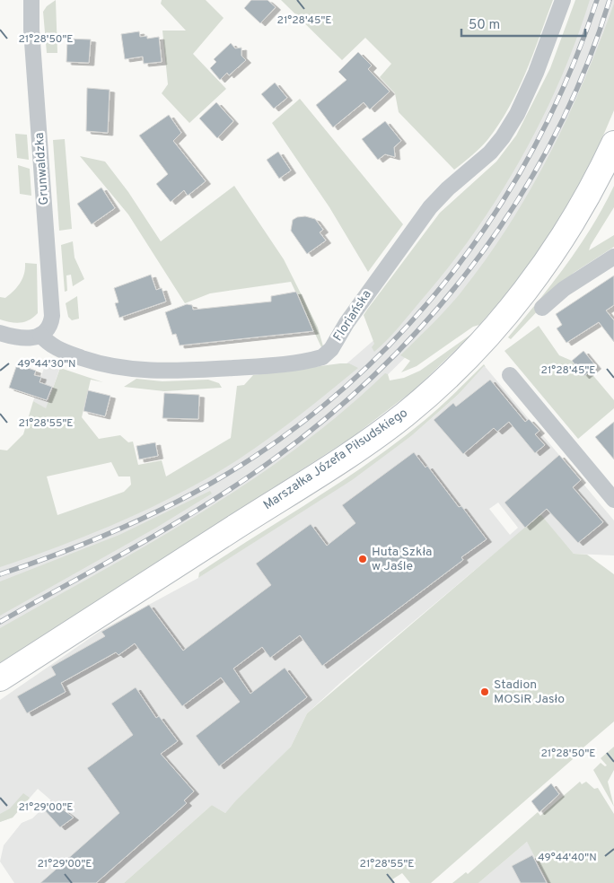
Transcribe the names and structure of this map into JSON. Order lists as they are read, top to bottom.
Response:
{
  "streets": {
    "main road": ["Marszałka Józefa Piłsudskiego"],
    "street": ["Grunwaldzka", "Floriańska"]
  },
  "crossings": [
    ["Grunwaldzka", "Floriańska"]
  ],
  "places": ["Huta Szkła w Jaśle", "Stadion MOSiR Jasło"],
  "scale_bar": "50 m",
  "coordinates": [
    "21°28'45\"E",
    "21°28'50\"E",
    "49°44'30\"N",
    "21°28'55\"E",
    "21°29'00\"E",
    "49°44'40\"N"
  ]
}
